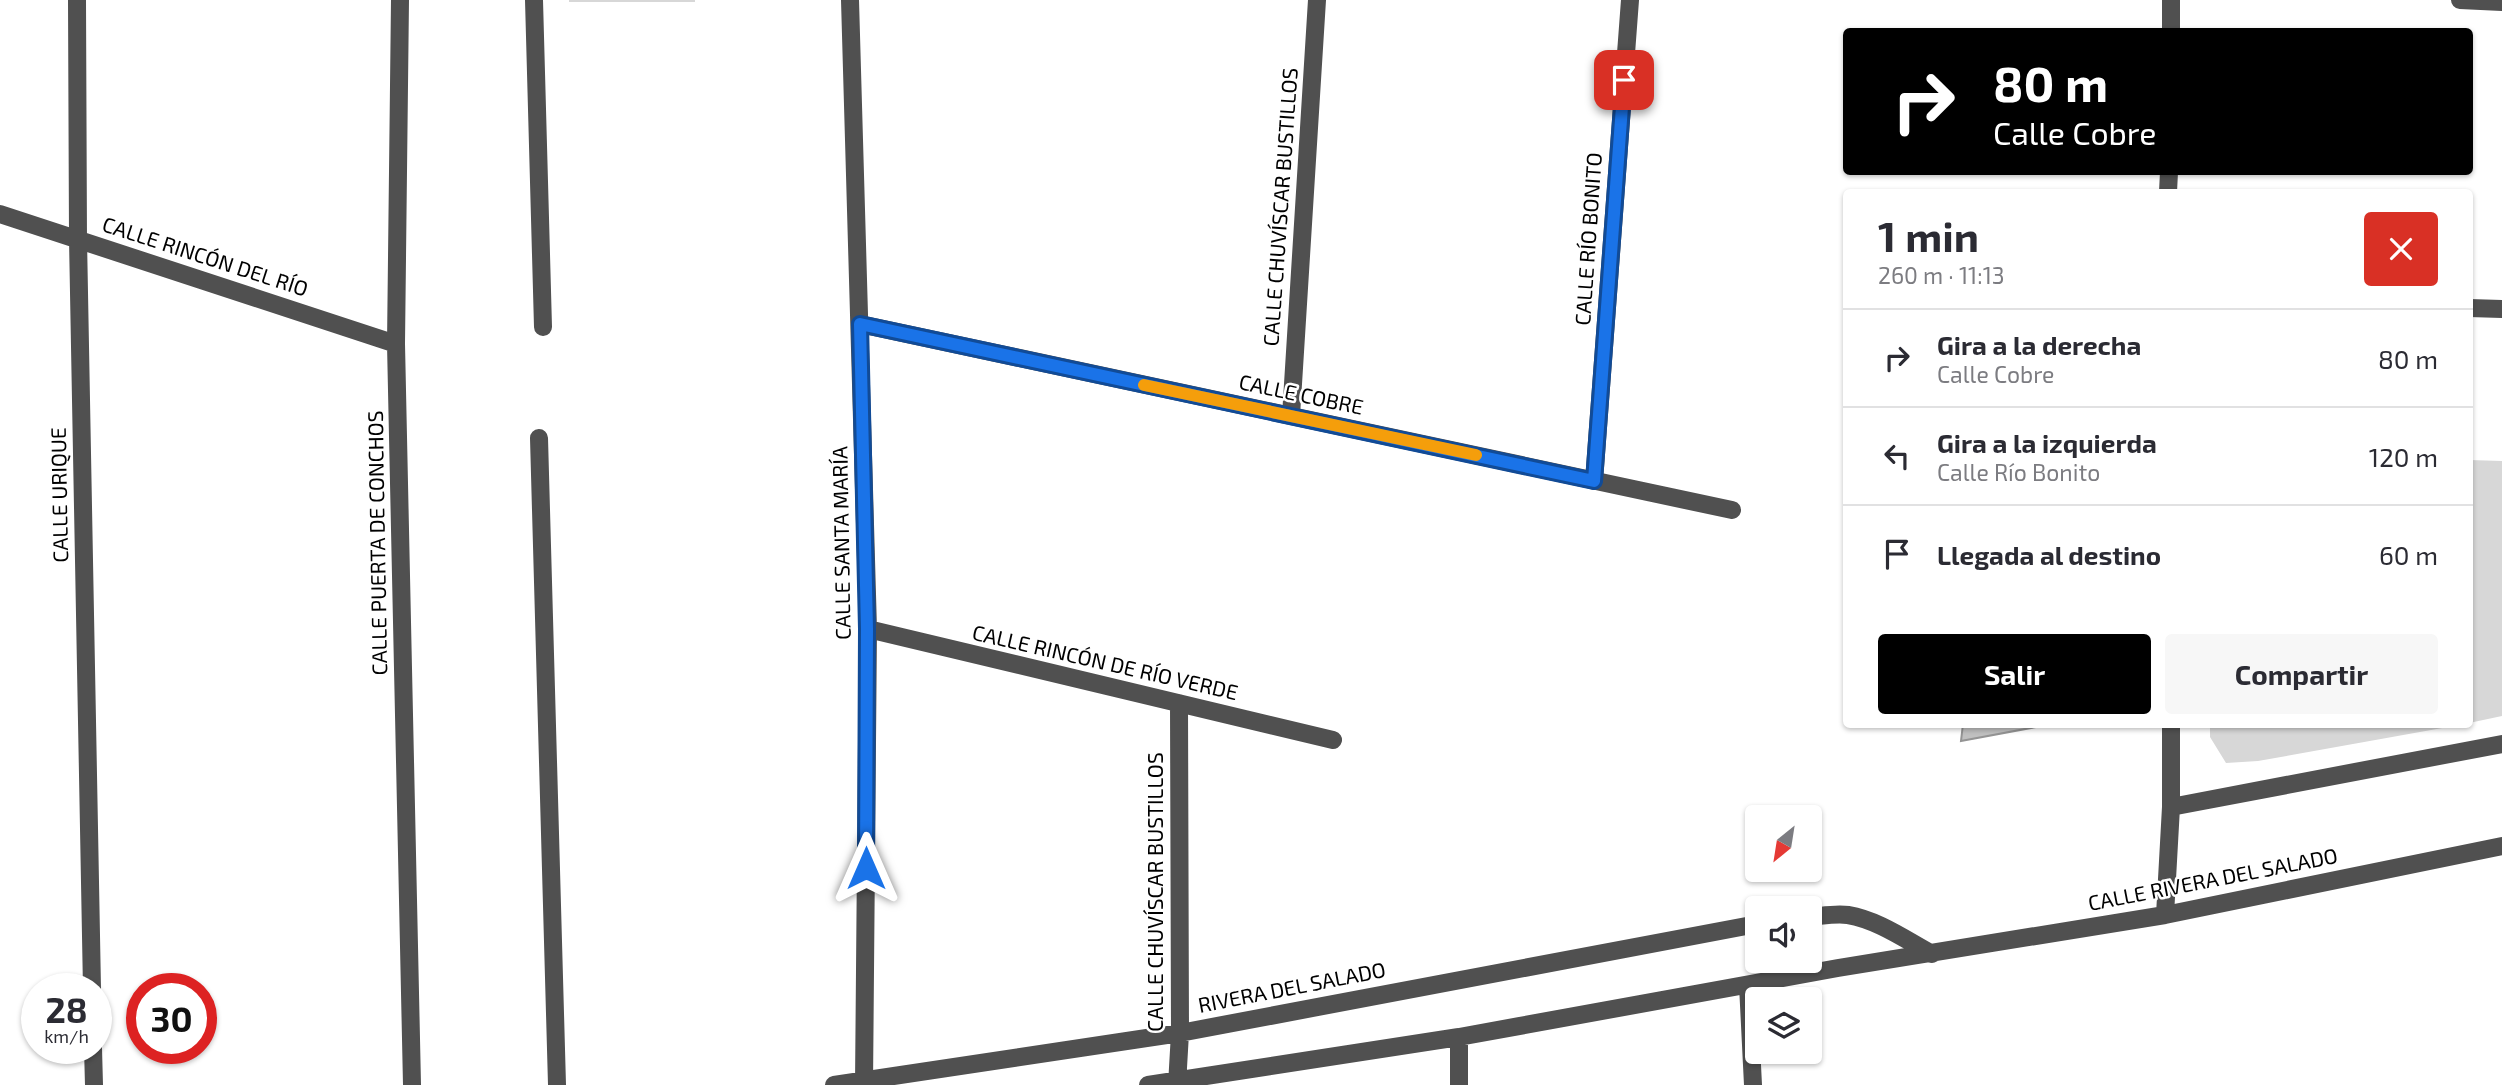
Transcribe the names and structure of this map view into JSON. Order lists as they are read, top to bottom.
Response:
{
  "streets": {
    "street": [
      "CALLE CHUVÍSCAR BUSTILLOS",
      "CALLE RÍO BONITO",
      "CALLE RINCÓN DEL RÍO",
      "CALLE COBRE",
      "CALLE URIQUE",
      "CALLE PUERTA DE CONCHOS",
      "CALLE SANTA MARÍA",
      "CALLE RINCÓN DE RÍO VERDE",
      "CALLE RIVERA DEL SALADO",
      "RIVERA DEL SALADO"
    ]
  },
  "crossings": [
    ["CALLE CHUVÍSCAR BUSTILLOS", "CALLE COBRE"],
    ["CALLE CHUVÍSCAR BUSTILLOS", "CALLE RINCÓN DE RÍO VERDE"],
    ["CALLE CHUVÍSCAR BUSTILLOS", "RIVERA DEL SALADO"],
    ["CALLE RÍO BONITO", "CALLE COBRE"],
    ["CALLE RINCÓN DEL RÍO", "CALLE URIQUE"],
    ["CALLE RINCÓN DEL RÍO", "CALLE PUERTA DE CONCHOS"],
    ["CALLE COBRE", "CALLE SANTA MARÍA"],
    ["CALLE SANTA MARÍA", "CALLE RINCÓN DE RÍO VERDE"],
    ["CALLE SANTA MARÍA", "RIVERA DEL SALADO"]
  ],
  "north": "bottom left",
  "page": {
    "turn": ["80 m", "Calle Cobre"],
    "heading": ["1 min", "260 m · 11:13"],
    "list": [
      {
        "name": "Gira a la derecha",
        "note": "Calle Cobre",
        "value": "80 m"
      },
      {
        "name": "Gira a la izquierda",
        "note": "Calle Río Bonito",
        "value": "120 m"
      },
      {
        "name": "Llegada al destino",
        "value": "60 m"
      }
    ],
    "buttons": ["Salir", "Compartir"],
    "speed": "28 km/h",
    "limit": "30"
  }
}
